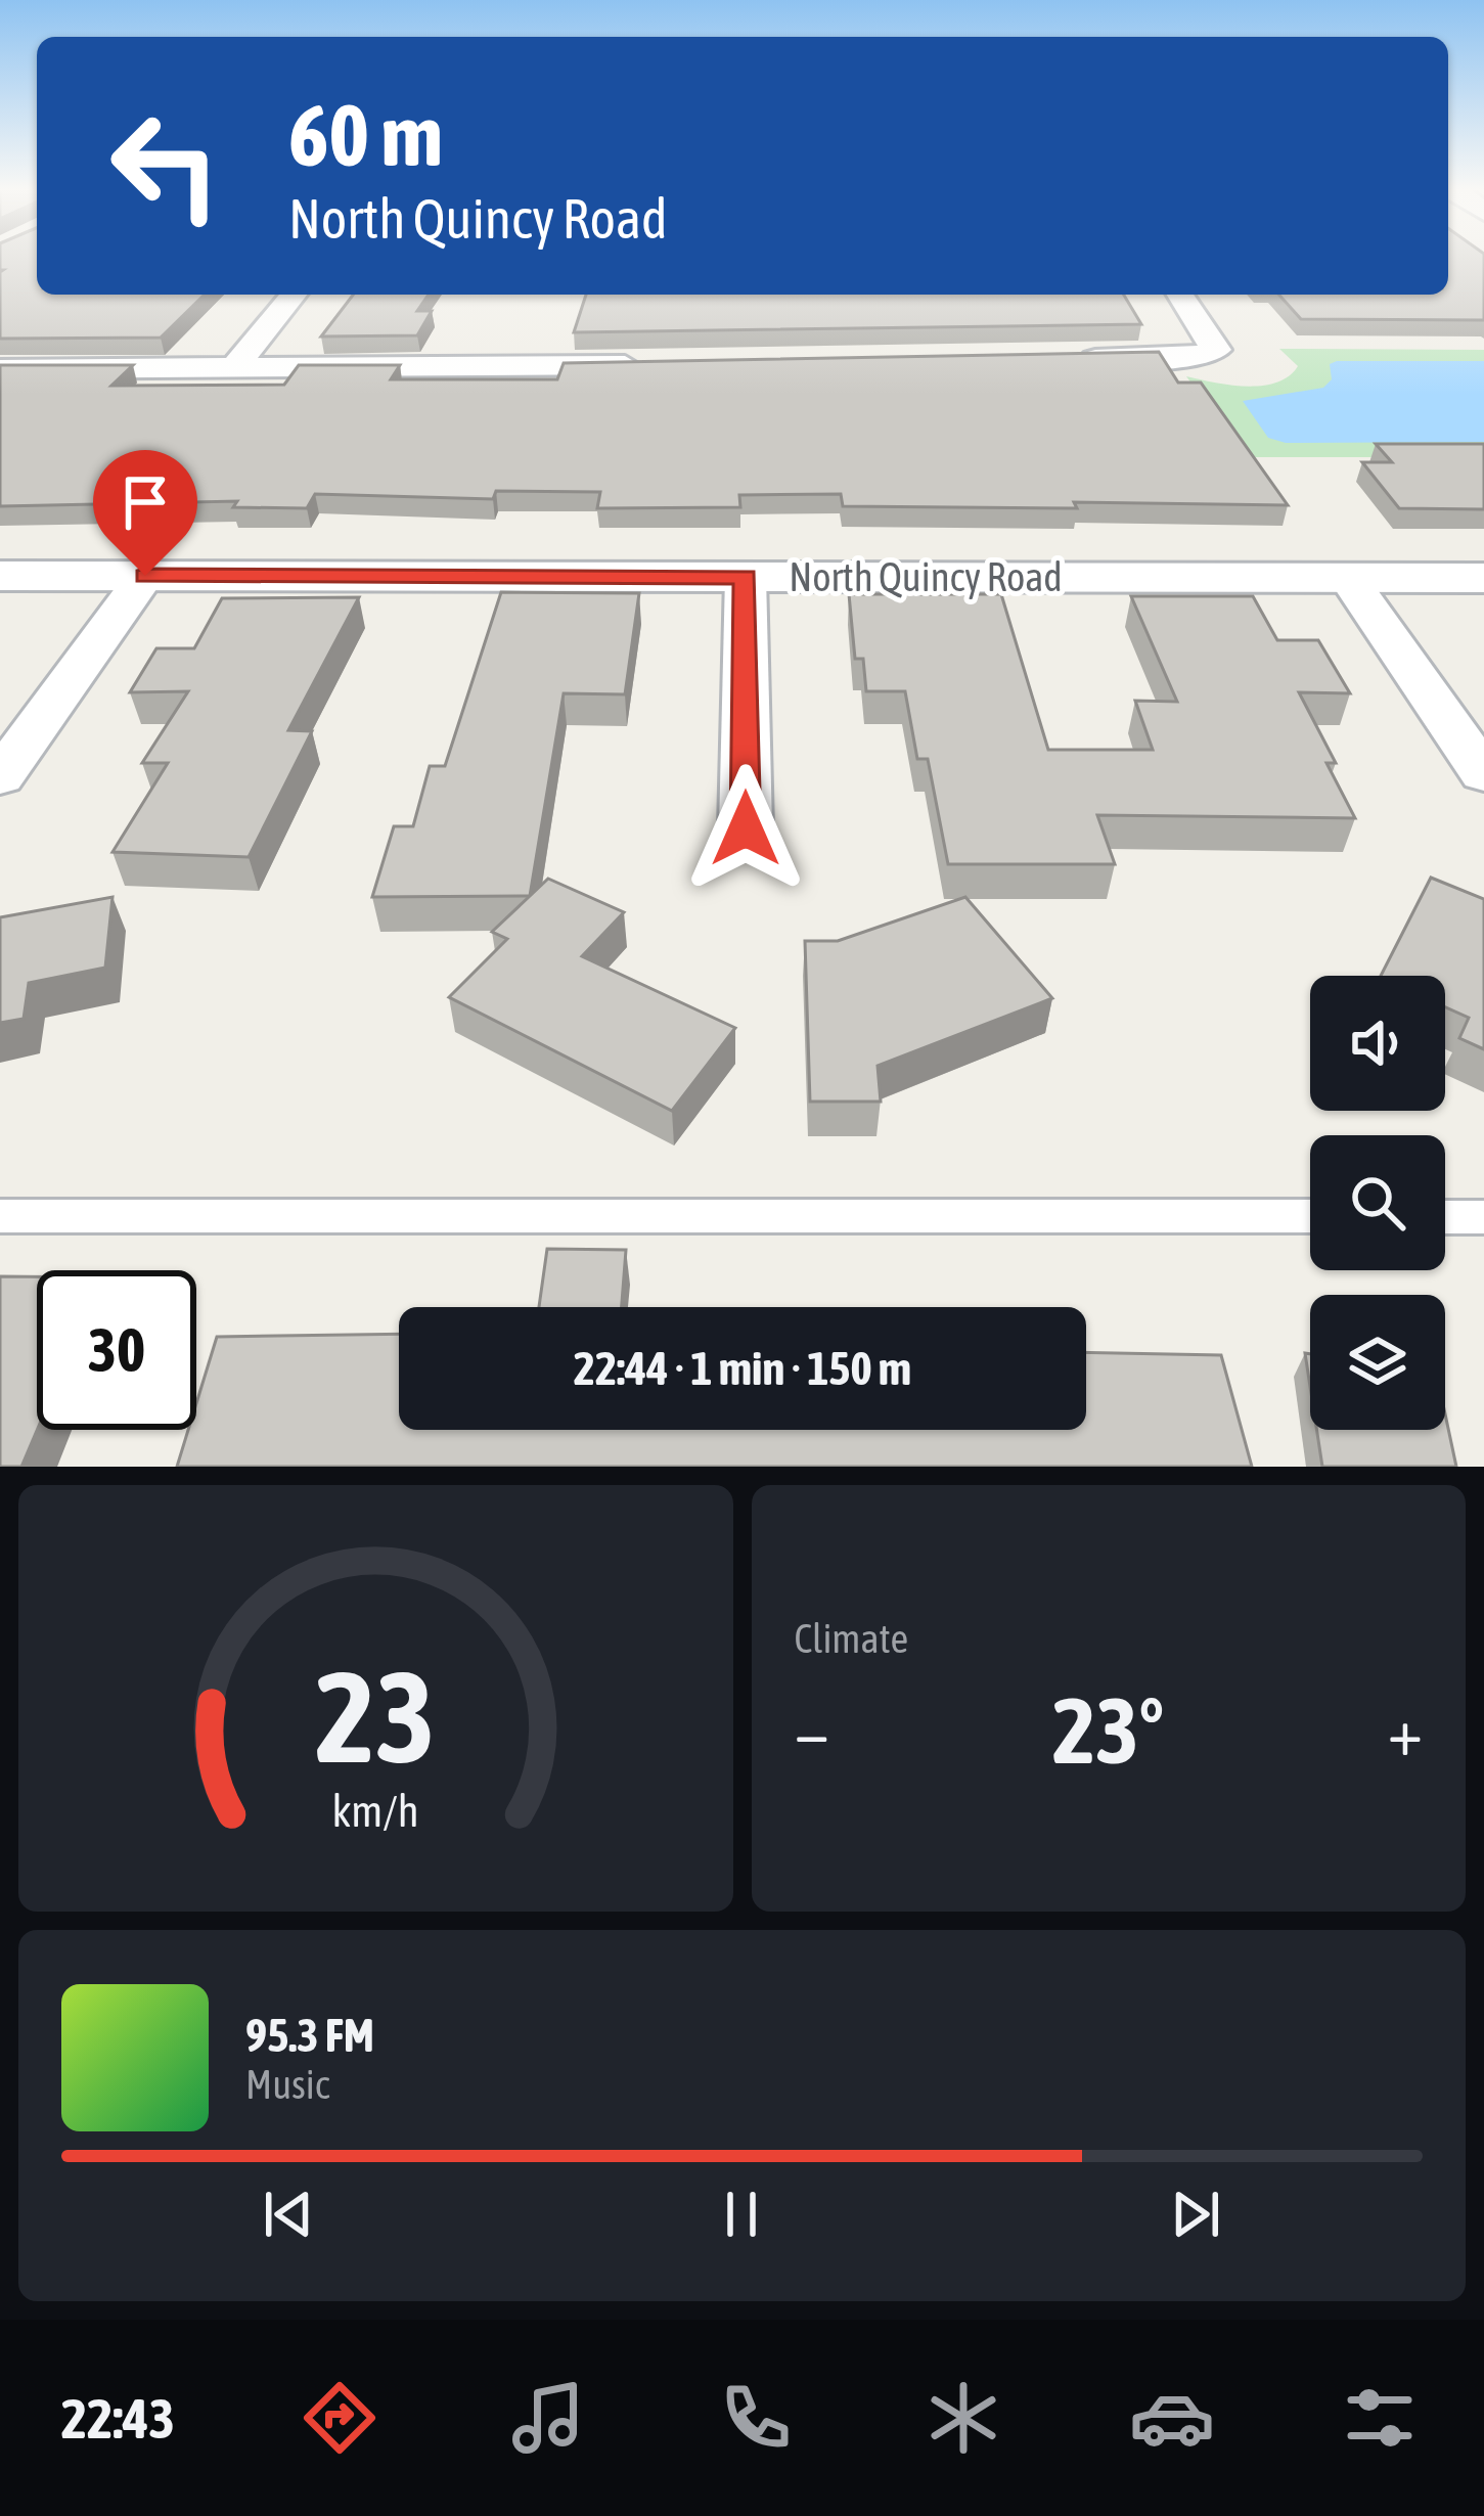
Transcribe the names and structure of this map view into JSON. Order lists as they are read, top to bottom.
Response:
{
  "streets": {
    "street": ["North Quincy Road"]
  },
  "page": {
    "turn": ["60 m", "North Quincy Road"],
    "limit": "30",
    "trip": "22:44 · 1 min · 150 m",
    "tile": "Climate",
    "heat": ["−", "23°", "+"],
    "song": ["95.3 FM", "Music"],
    "tabs": "22:43",
    "gauge": ["23", "km/h"]
  }
}
